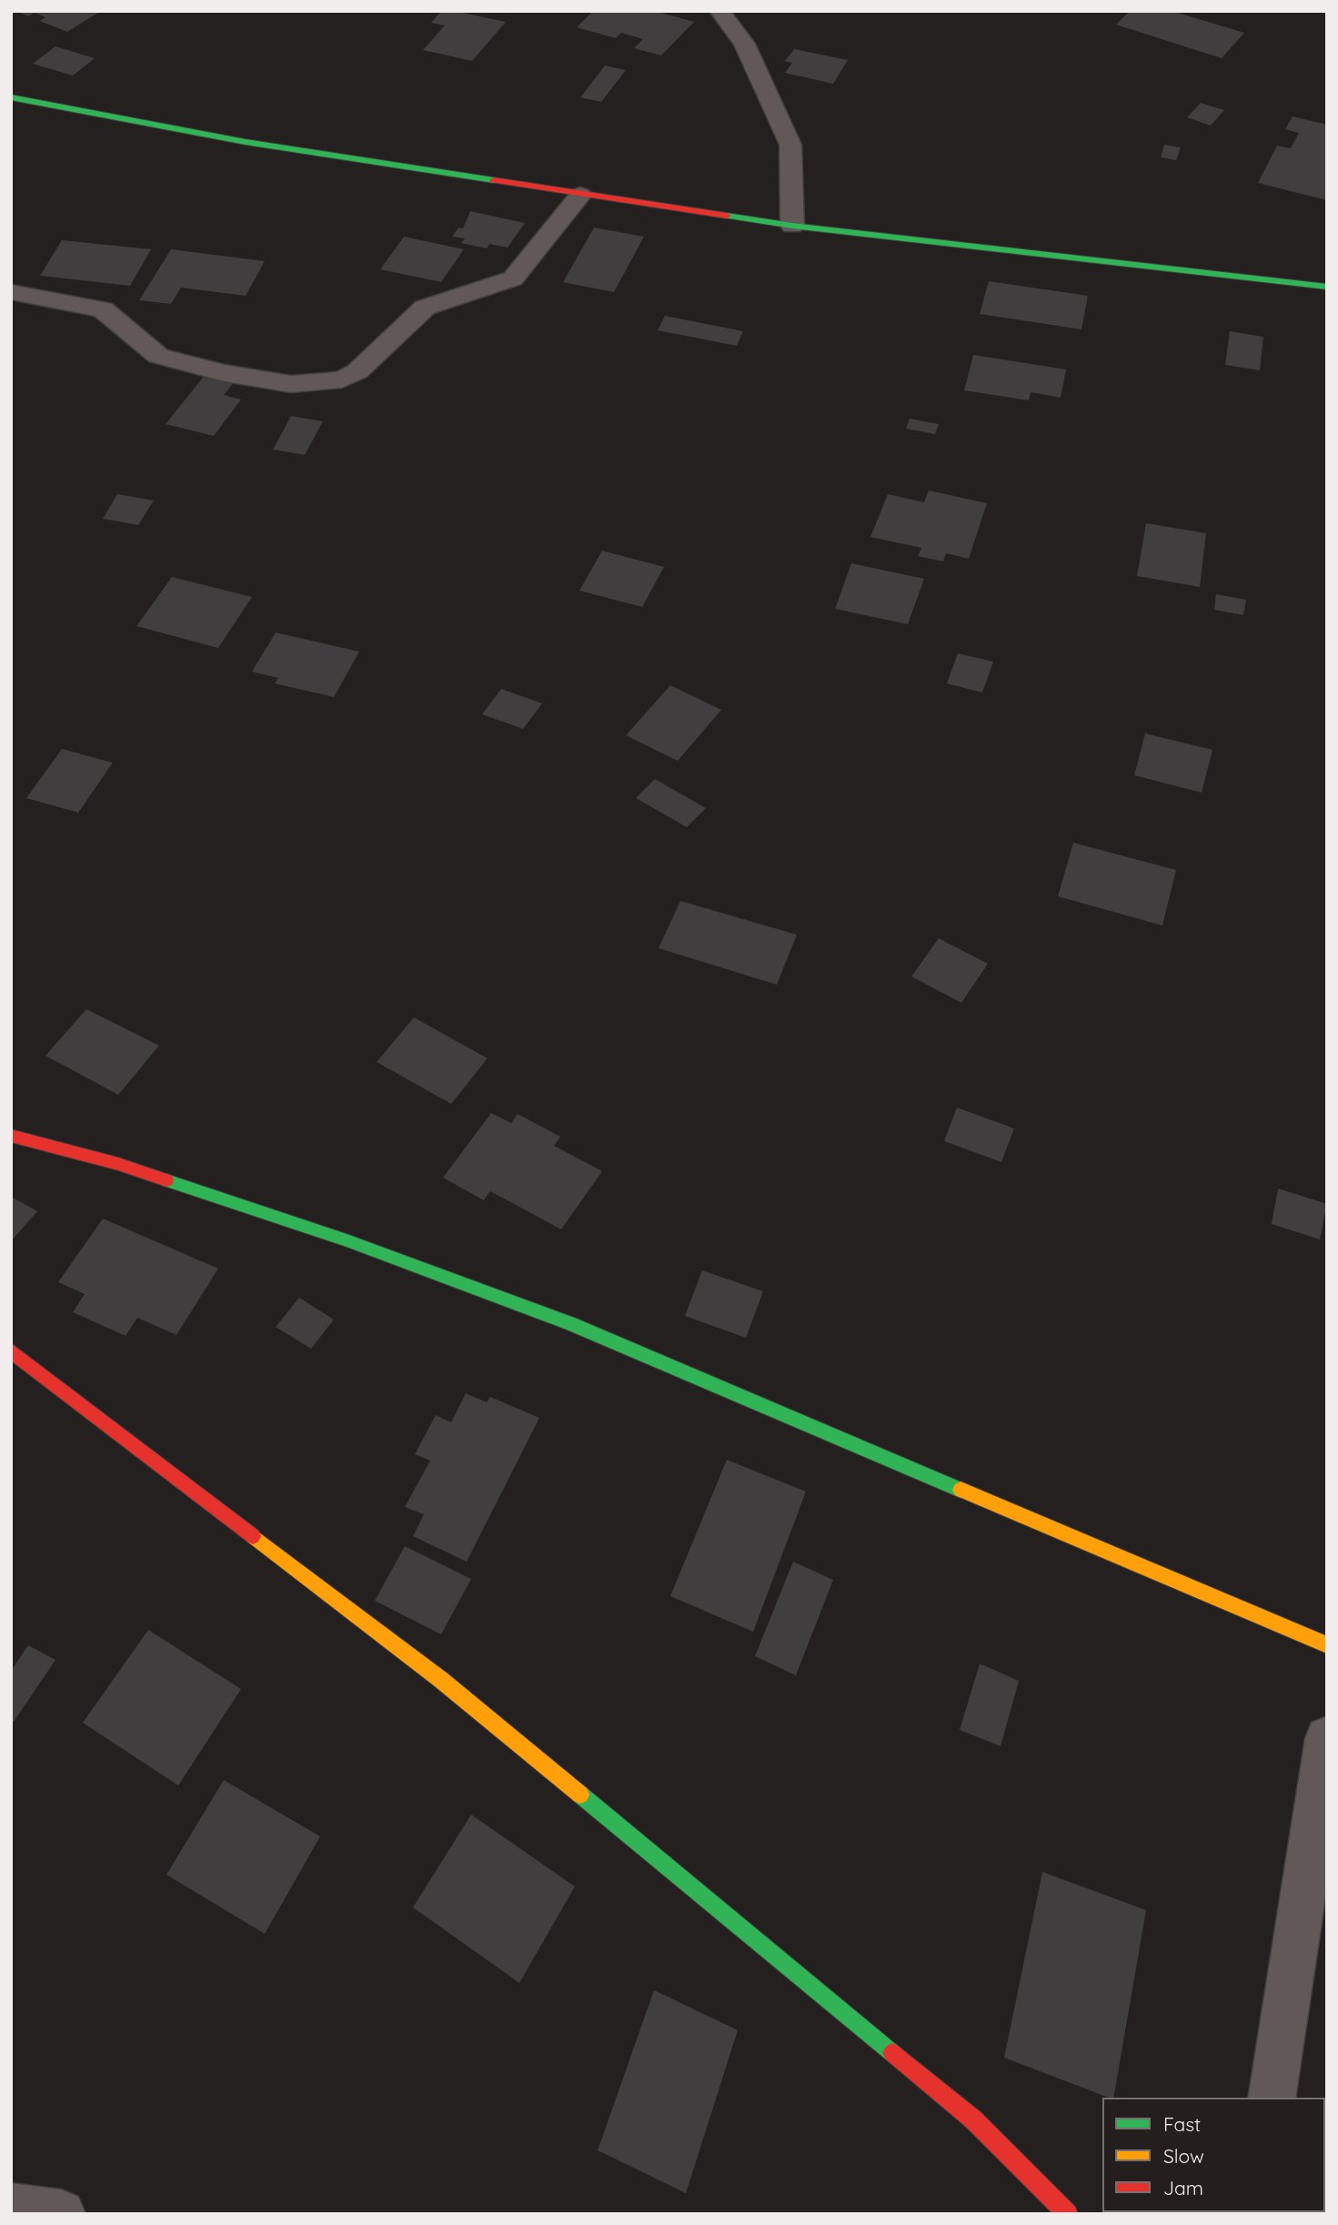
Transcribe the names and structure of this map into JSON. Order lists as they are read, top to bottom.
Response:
{
  "legend": ["Fast", "Slow", "Jam"]
}
